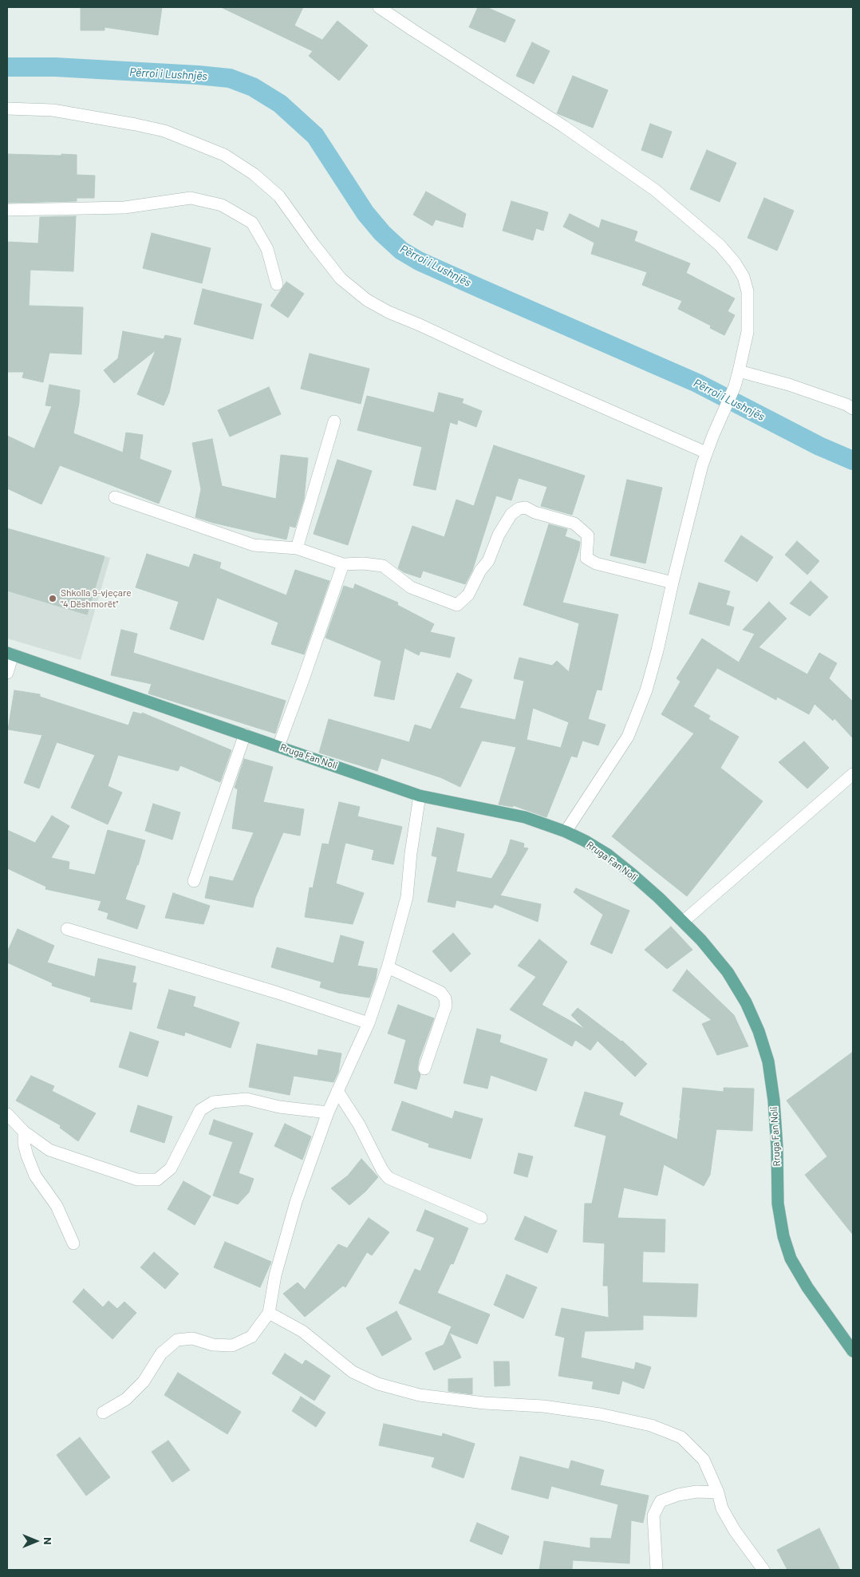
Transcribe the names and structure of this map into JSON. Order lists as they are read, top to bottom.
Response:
{
  "streets": {
    "main road": ["Rruga Fan Noli"]
  },
  "water": ["Përroi i Lushnjës"],
  "places": ["Shkolla 9-vjeçare \"4 Dëshmorët\""],
  "north": "right"
}
